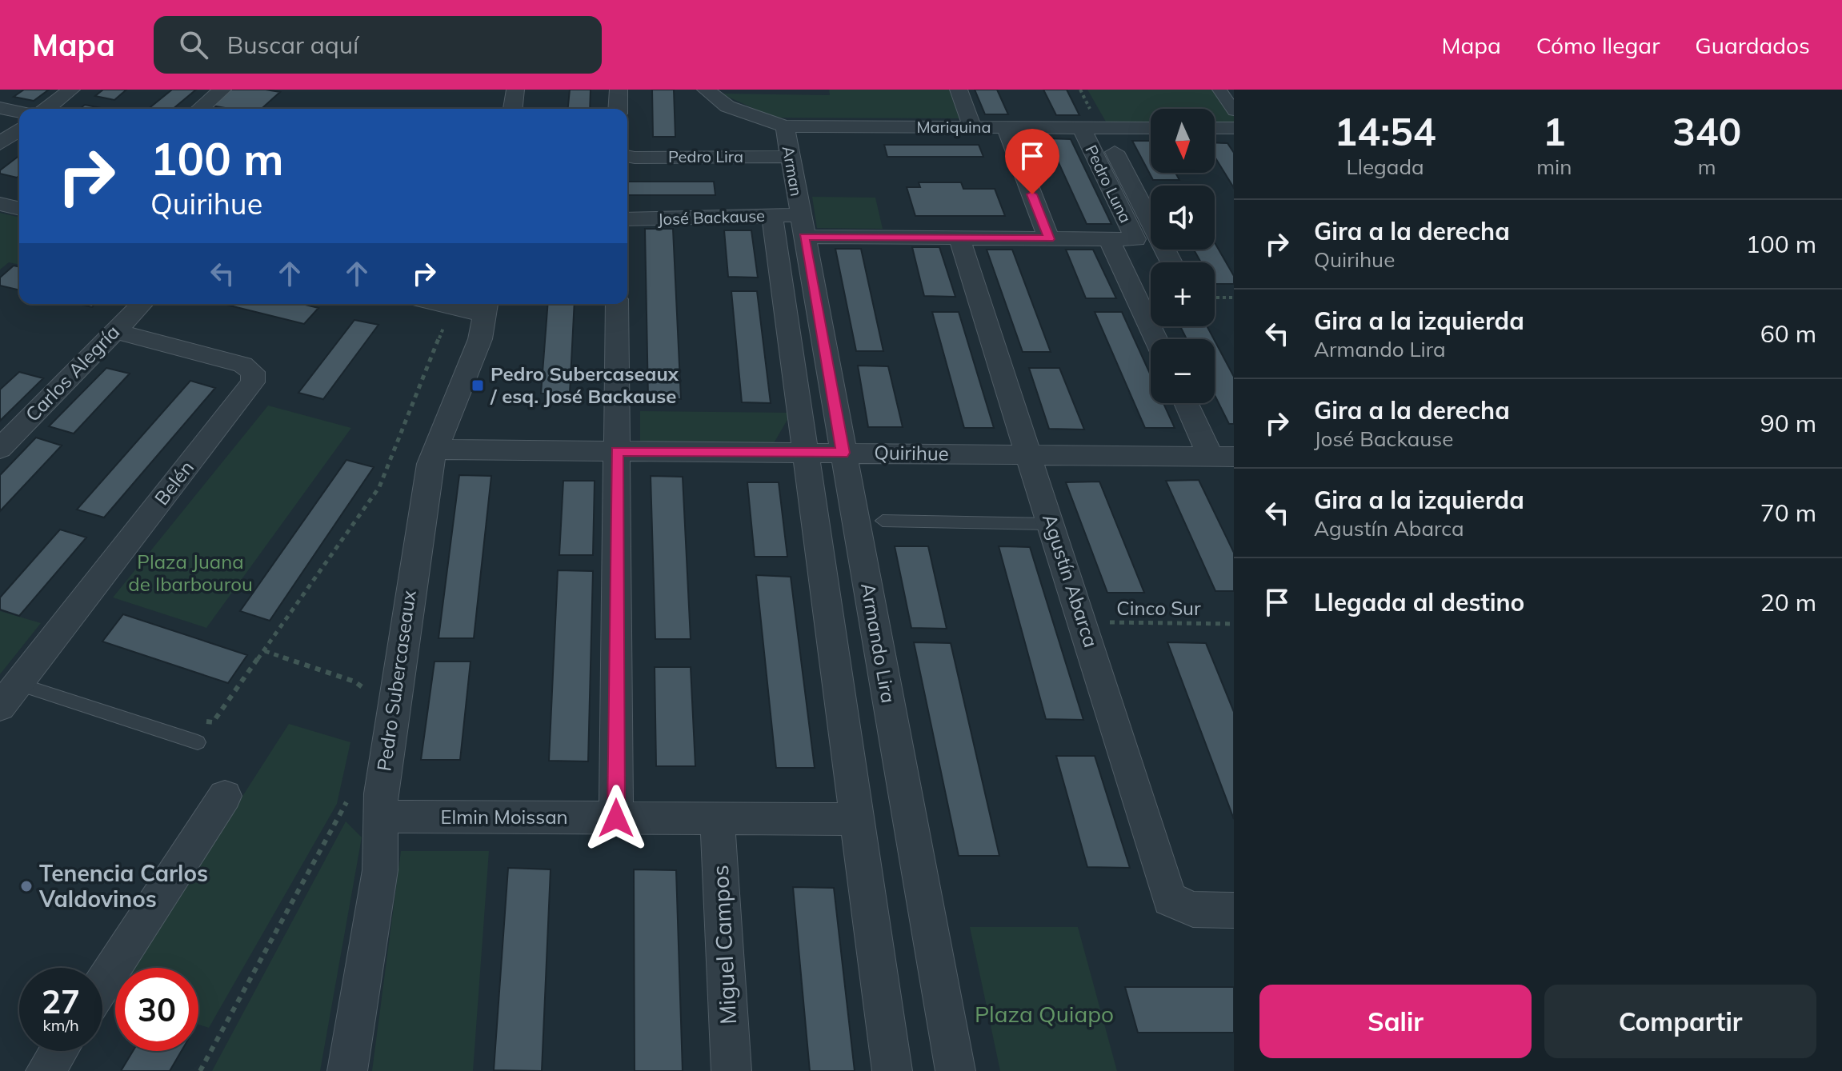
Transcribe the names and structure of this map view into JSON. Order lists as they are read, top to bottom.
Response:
{
  "streets": {
    "street": [
      "Mariquina",
      "Pedro Lira",
      "Arman",
      "Pedro Luna",
      "José Backause",
      "Carlos Alegría",
      "Quirihue",
      "Belén",
      "Agustín Abarca",
      "Armando Lira",
      "Pedro Subercaseaux",
      "Elmin Moissan",
      "Miguel Campos"
    ],
    "path": ["Cinco Sur"]
  },
  "crossings": [
    ["Mariquina", "Arman"],
    ["Mariquina", "Pedro Luna"],
    ["Pedro Lira", "Arman"],
    ["Arman", "José Backause"],
    ["Arman", "Armando Lira"],
    ["Pedro Luna", "José Backause"],
    ["José Backause", "Agustín Abarca"],
    ["José Backause", "Armando Lira"],
    ["Carlos Alegría", "Belén"],
    ["Quirihue", "Agustín Abarca"],
    ["Quirihue", "Armando Lira"],
    ["Quirihue", "Pedro Subercaseaux"],
    ["Agustín Abarca", "Cinco Sur"],
    ["Pedro Subercaseaux", "Elmin Moissan"],
    ["Elmin Moissan", "Miguel Campos"]
  ],
  "parks": ["Plaza Juana de Ibarbourou", "Plaza Quiapo"],
  "places": {
    "transit": ["Pedro Subercaseaux / esq. José Backause"],
    "other": ["Tenencia Carlos Valdovinos"]
  },
  "north": "bottom",
  "page": {
    "header": "Mapa",
    "search": "Buscar aquí",
    "nav": ["Mapa", "Cómo llegar", "Guardados"],
    "eta": [
      "14:54",
      "Llegada",
      "1",
      "min",
      "340",
      "m"
    ],
    "map_buttons": ["+", "−"],
    "turn": ["100 m", "Quirihue"],
    "list": [
      {
        "name": "Gira a la derecha",
        "note": "Quirihue",
        "value": "100 m"
      },
      {
        "name": "Gira a la izquierda",
        "note": "Armando Lira",
        "value": "60 m"
      },
      {
        "name": "Gira a la derecha",
        "note": "José Backause",
        "value": "90 m"
      },
      {
        "name": "Gira a la izquierda",
        "note": "Agustín Abarca",
        "value": "70 m"
      },
      {
        "name": "Llegada al destino",
        "value": "20 m"
      }
    ],
    "speed": "27 km/h",
    "limit": "30",
    "buttons": ["Salir", "Compartir"]
  }
}
